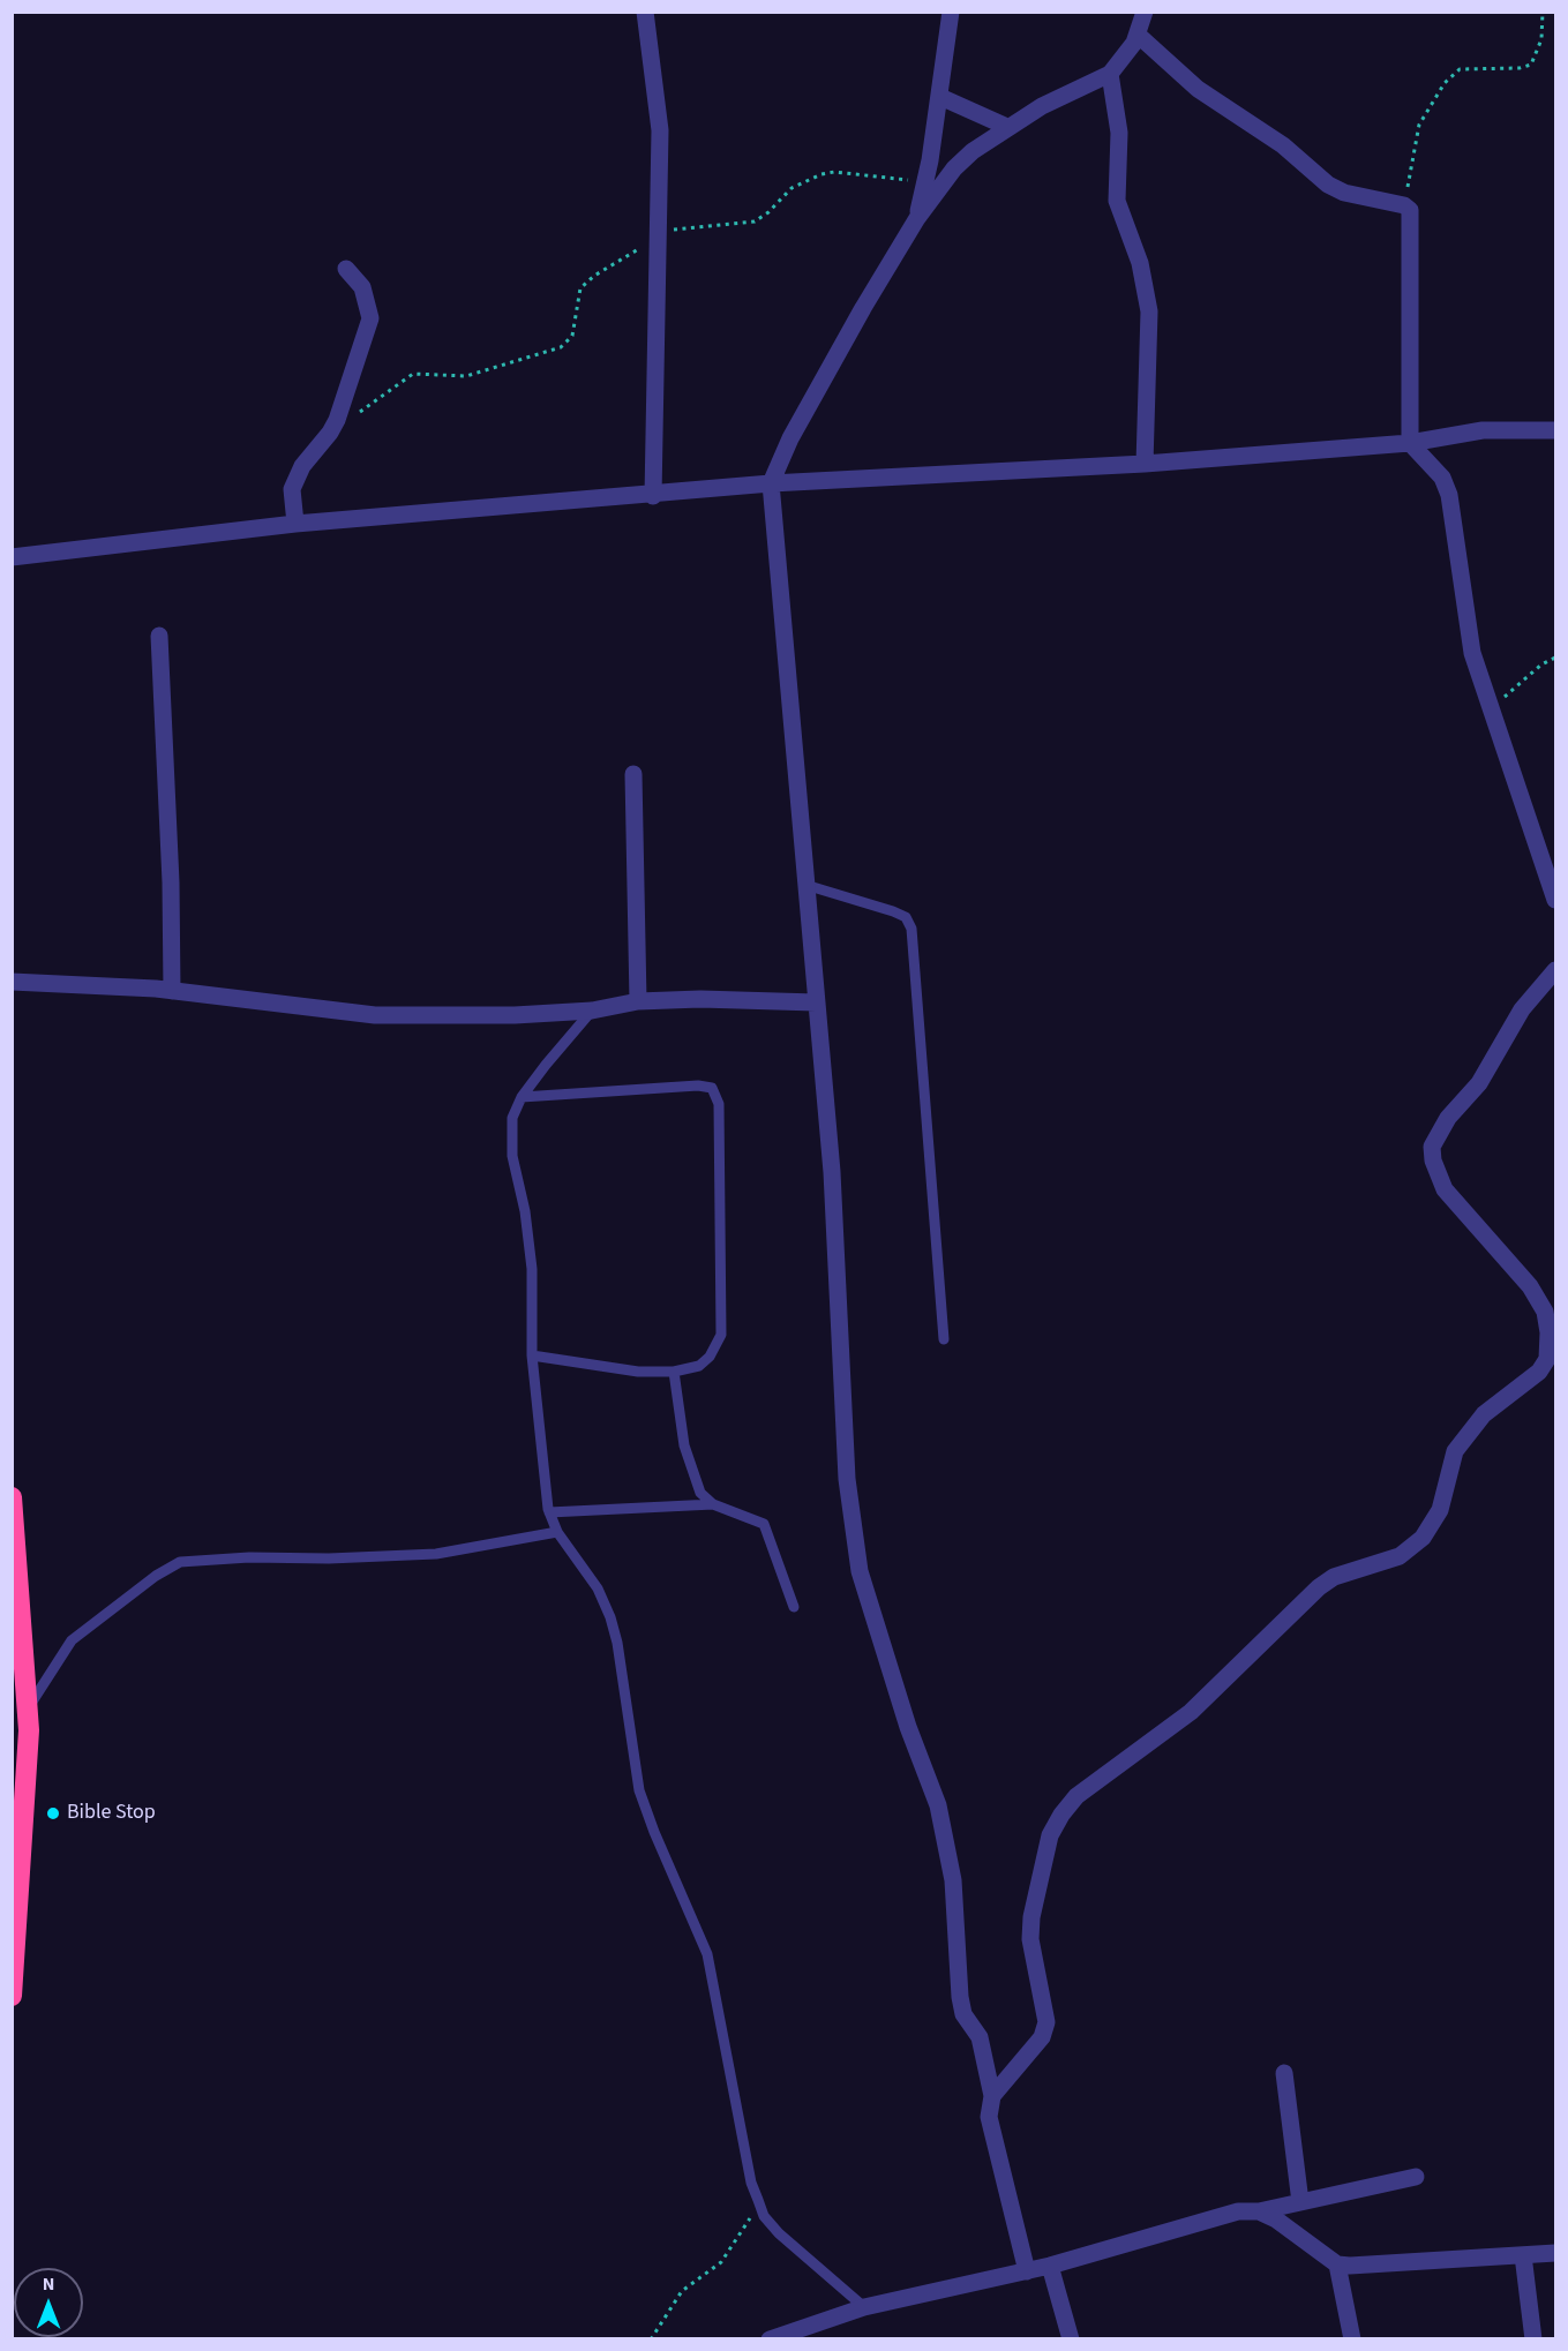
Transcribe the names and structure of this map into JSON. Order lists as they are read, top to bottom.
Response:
{
  "places": ["Bible Stop"],
  "north": "top"
}
